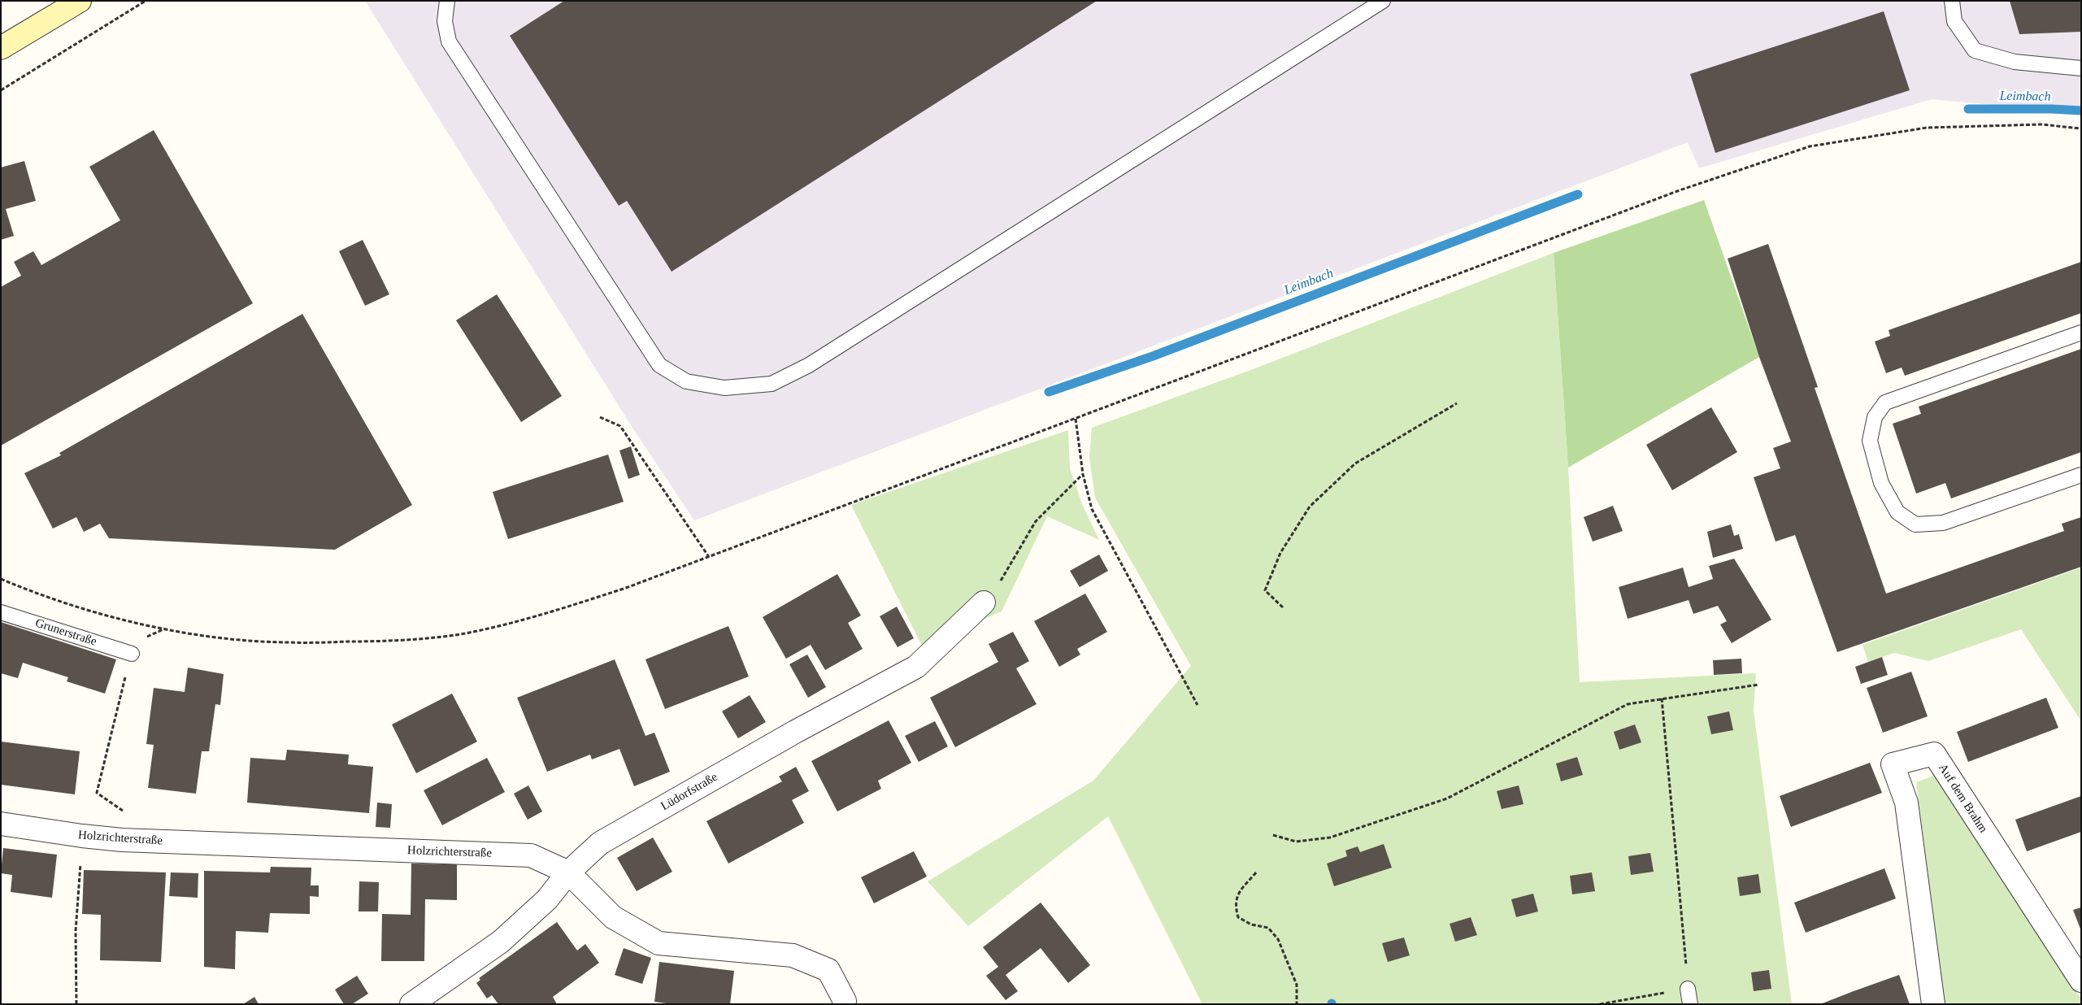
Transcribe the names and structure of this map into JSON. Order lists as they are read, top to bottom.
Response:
{
  "streets": {
    "street": ["Lüdorfstraße", "Auf dem Brahm", "Holzrichterstraße"],
    "lane": ["Grunerstraße"]
  },
  "crossings": [
    ["Lüdorfstraße", "Holzrichterstraße"]
  ],
  "water": ["Leimbach"]
}
